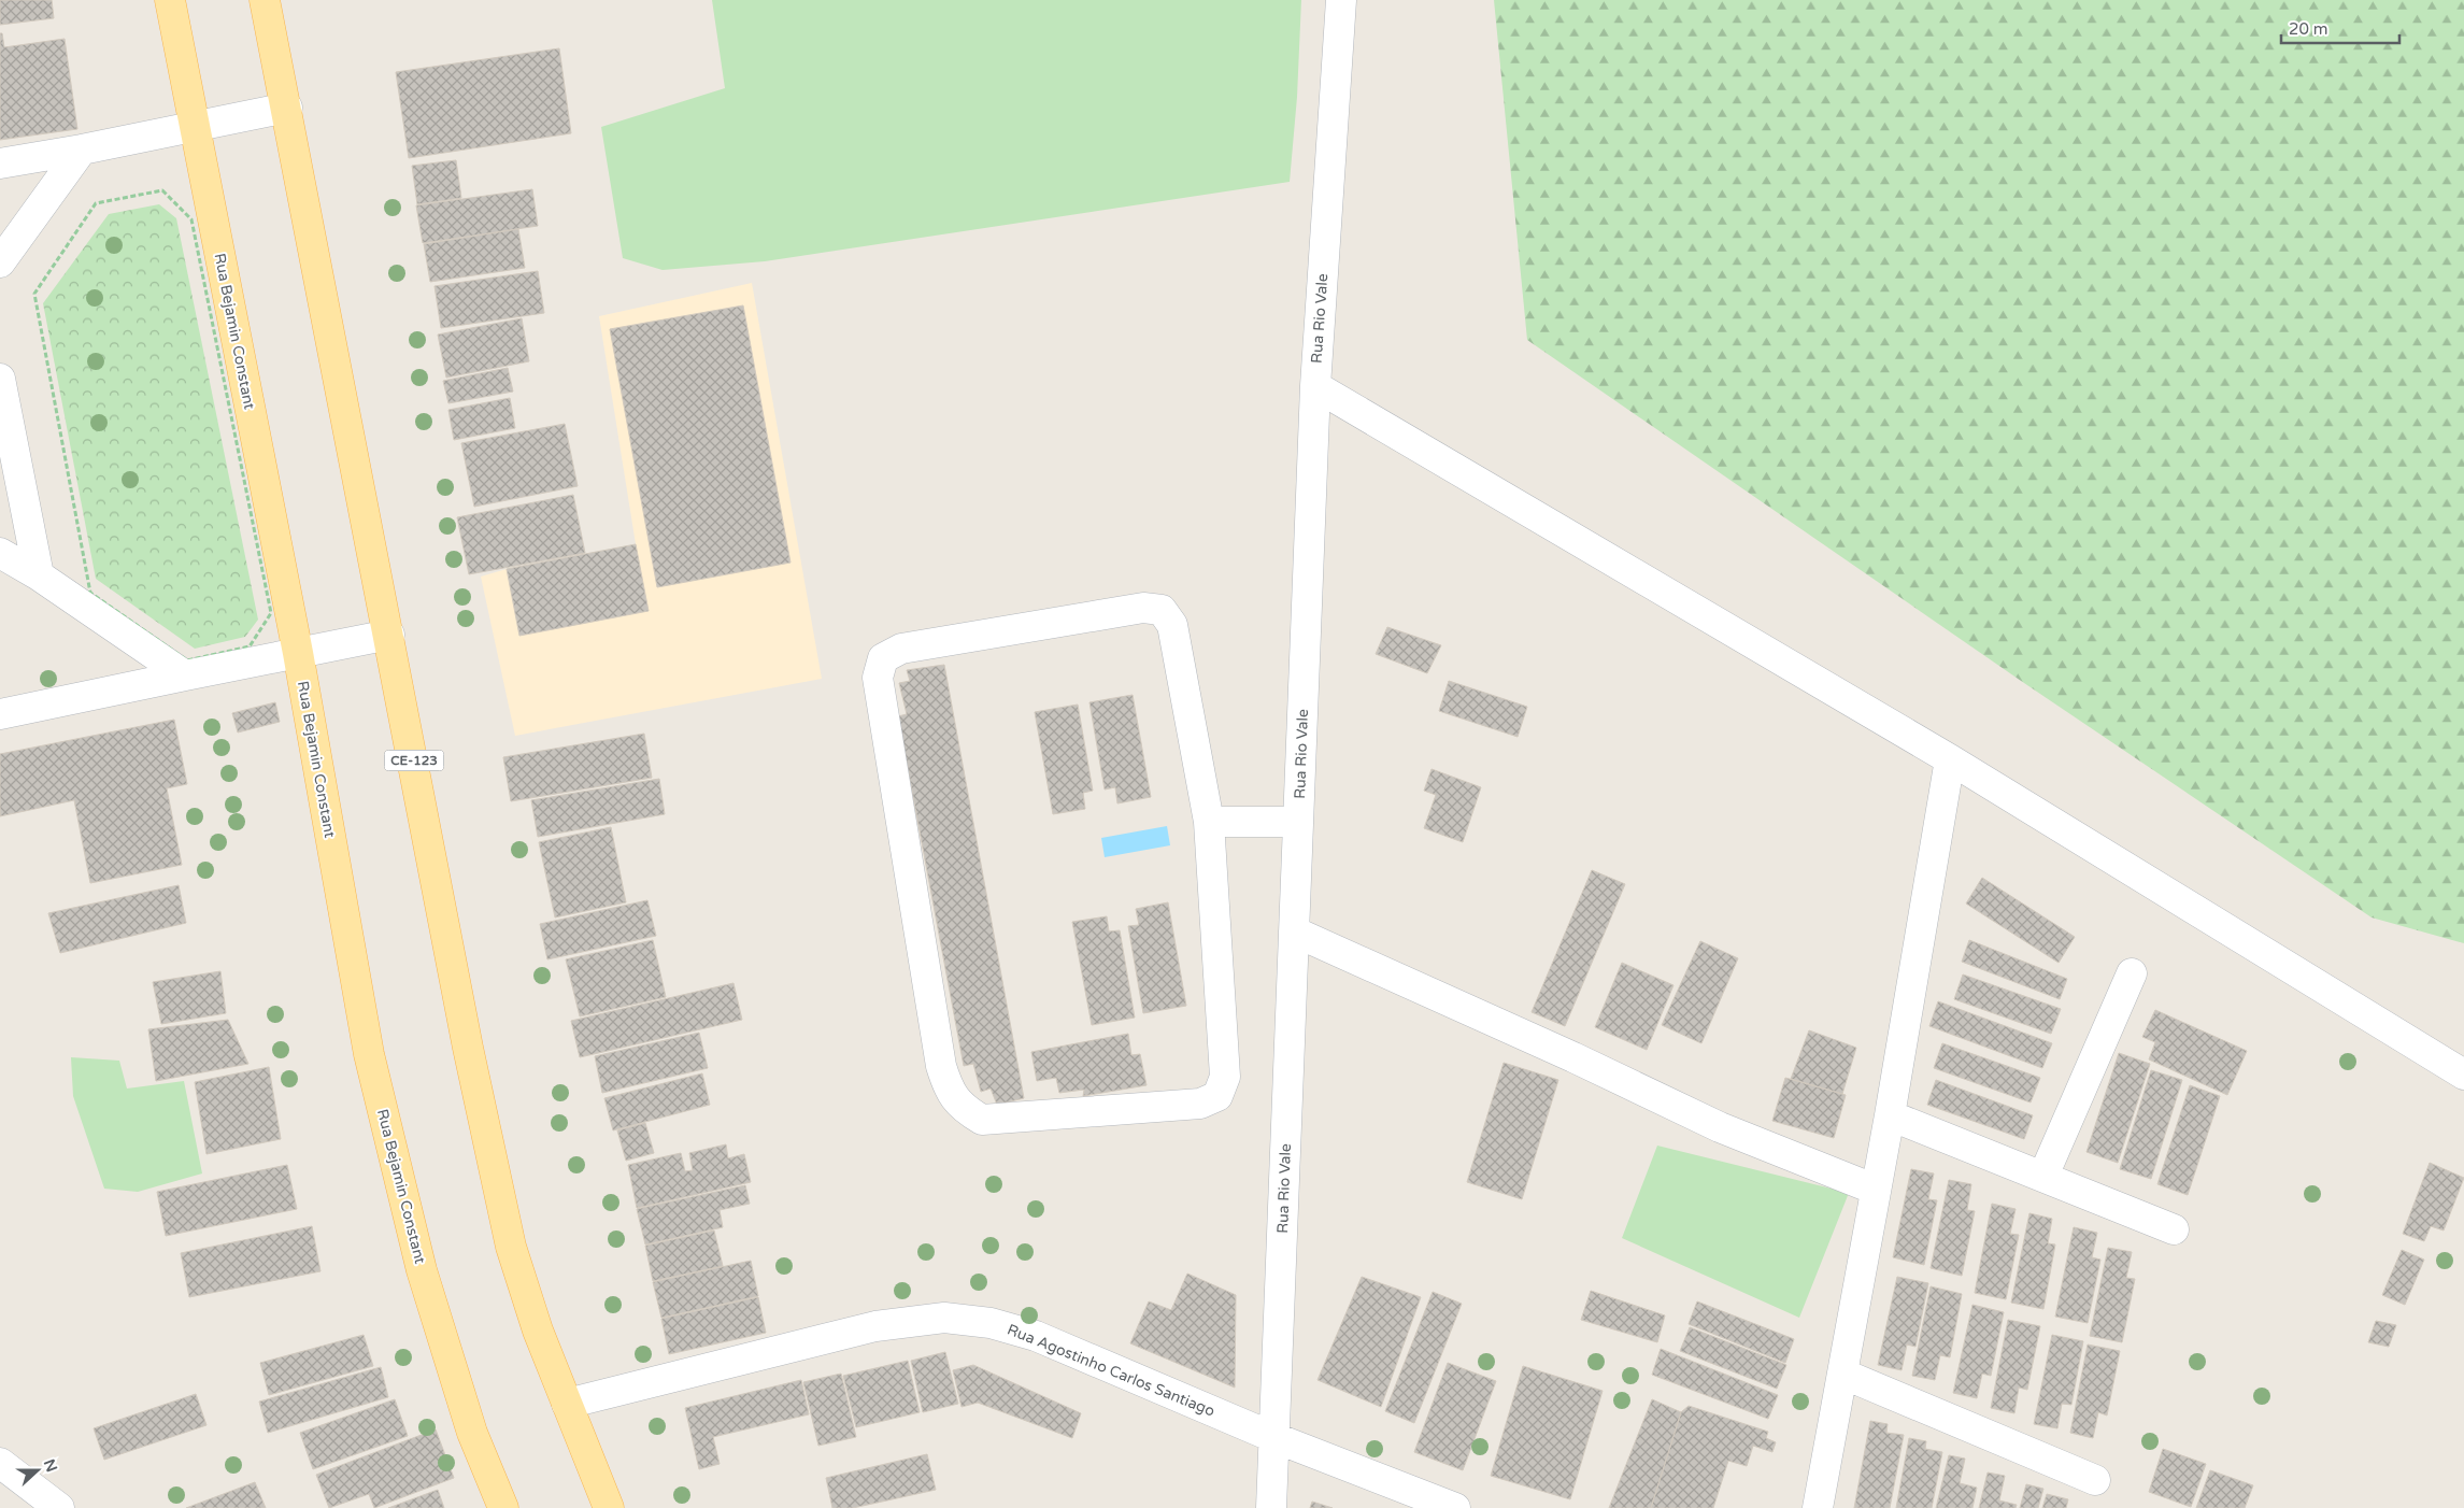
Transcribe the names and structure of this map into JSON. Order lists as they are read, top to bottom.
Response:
{
  "streets": {
    "main road": ["Rua Bejamin Constant", "CE-123"],
    "street": ["Rua Rio Vale", "Rua Agostinho Carlos Santiago"]
  },
  "crossings": [
    ["Rua Rio Vale", "Rua Agostinho Carlos Santiago"],
    ["CE-123", "Rua Agostinho Carlos Santiago"]
  ],
  "scale_bar": "20 m",
  "north": "right"
}
